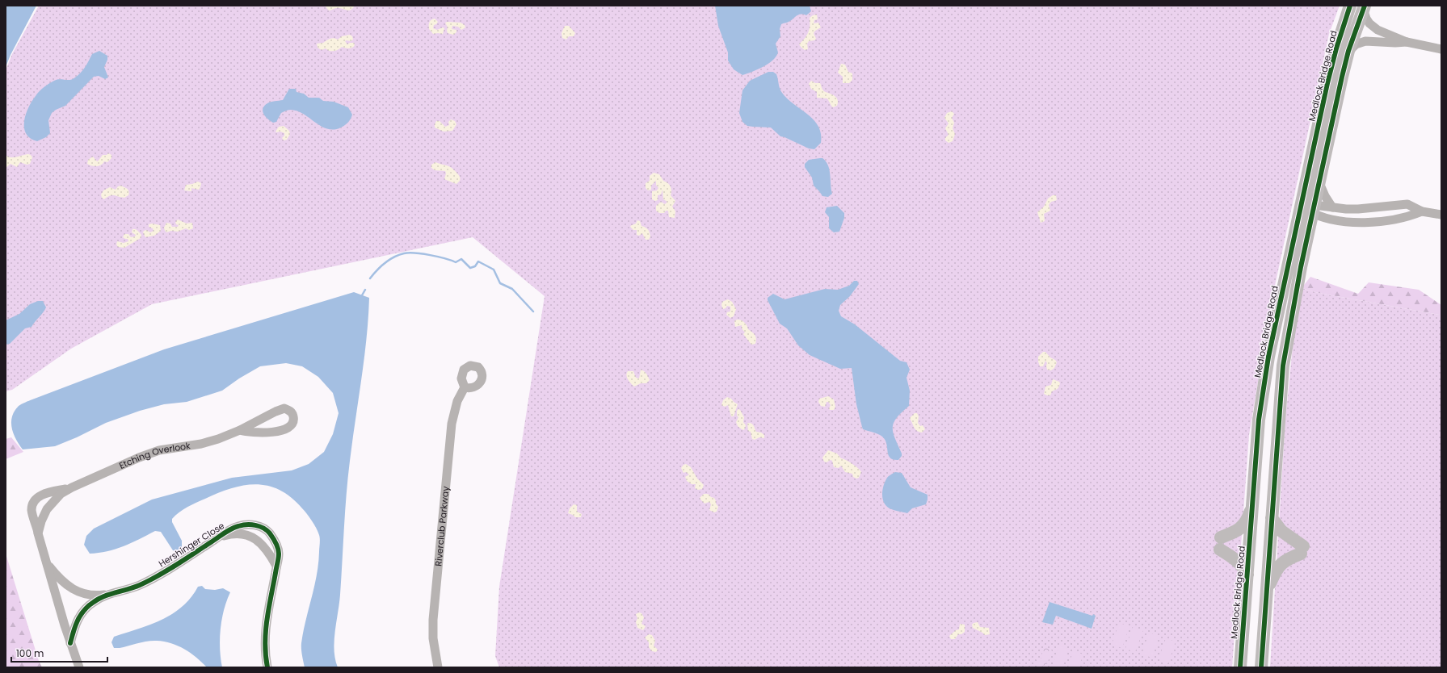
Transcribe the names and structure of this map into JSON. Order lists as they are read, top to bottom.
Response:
{
  "streets": {
    "highway": ["Medlock Bridge Road"],
    "street": ["Etching Overlook", "Riverclub Parkway", "Hershinger Close"]
  },
  "crossings": [
    ["Etching Overlook", "Hershinger Close"]
  ],
  "scale_bar": "100 m"
}
